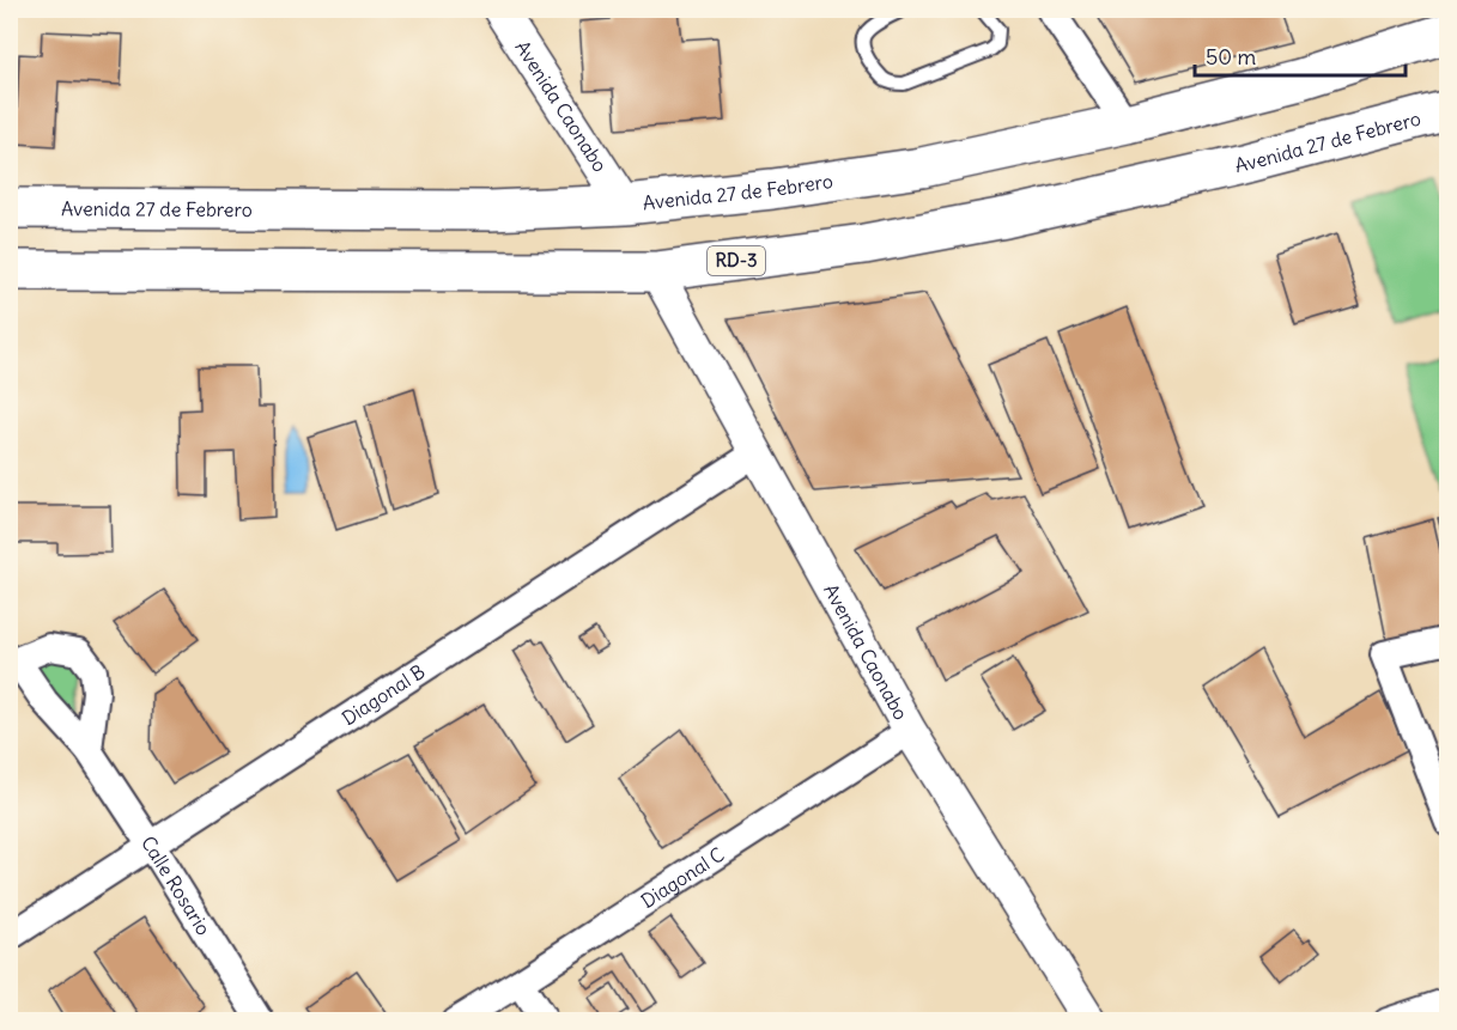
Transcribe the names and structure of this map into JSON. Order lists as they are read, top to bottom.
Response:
{
  "streets": {
    "highway": ["Avenida 27 de Febrero", "RD-3"],
    "street": [
      "Avenida Caonabo",
      "Diagonal B",
      "Diagonal C",
      "Calle Rosario"
    ]
  },
  "crossings": [
    ["Avenida Caonabo", "Avenida 27 de Febrero"],
    ["Avenida Caonabo", "Diagonal B"],
    ["Avenida Caonabo", "Diagonal C"],
    ["Diagonal B", "Calle Rosario"]
  ],
  "scale_bar": "50 m"
}
